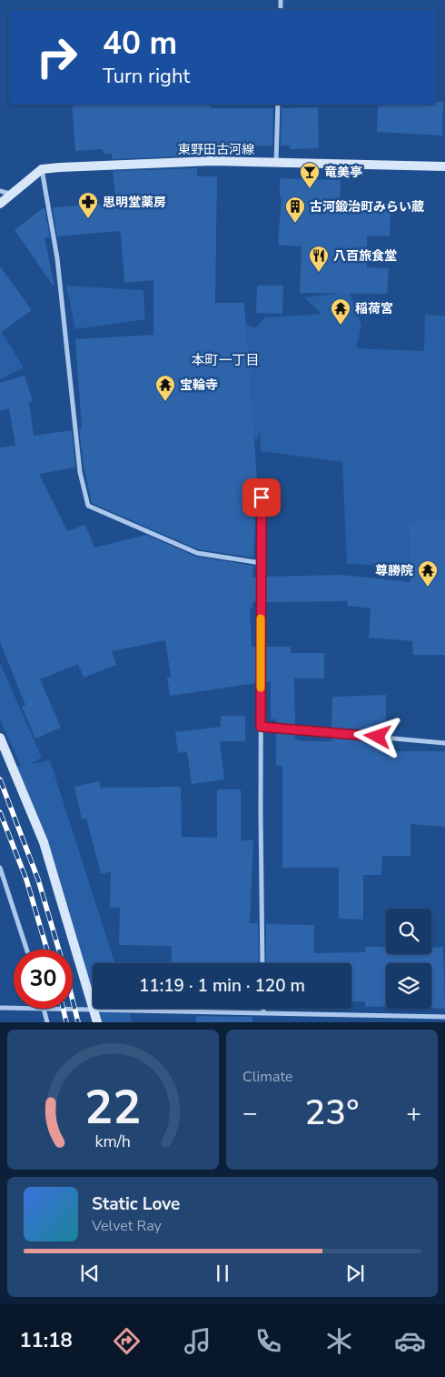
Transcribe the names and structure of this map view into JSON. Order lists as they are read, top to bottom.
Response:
{
  "streets": {
    "main road": ["東野田古河線"]
  },
  "districts": ["本町一丁目"],
  "places": {
    "bar": ["竜美亭"],
    "pharmacy": ["思明堂薬房"],
    "building": ["古河鍛治町みらい蔵"],
    "restaurant": ["八百旅食堂"],
    "temple": ["稲荷宮", "宝輪寺", "尊勝院"]
  },
  "page": {
    "turn": ["40 m", "Turn right"],
    "limit": "30",
    "trip": "11:19 · 1 min · 120 m",
    "tile": "Climate",
    "heat": ["−", "23°", "+"],
    "song": ["Static Love", "Velvet Ray"],
    "tabs": "11:18",
    "gauge": ["22", "km/h"]
  }
}
